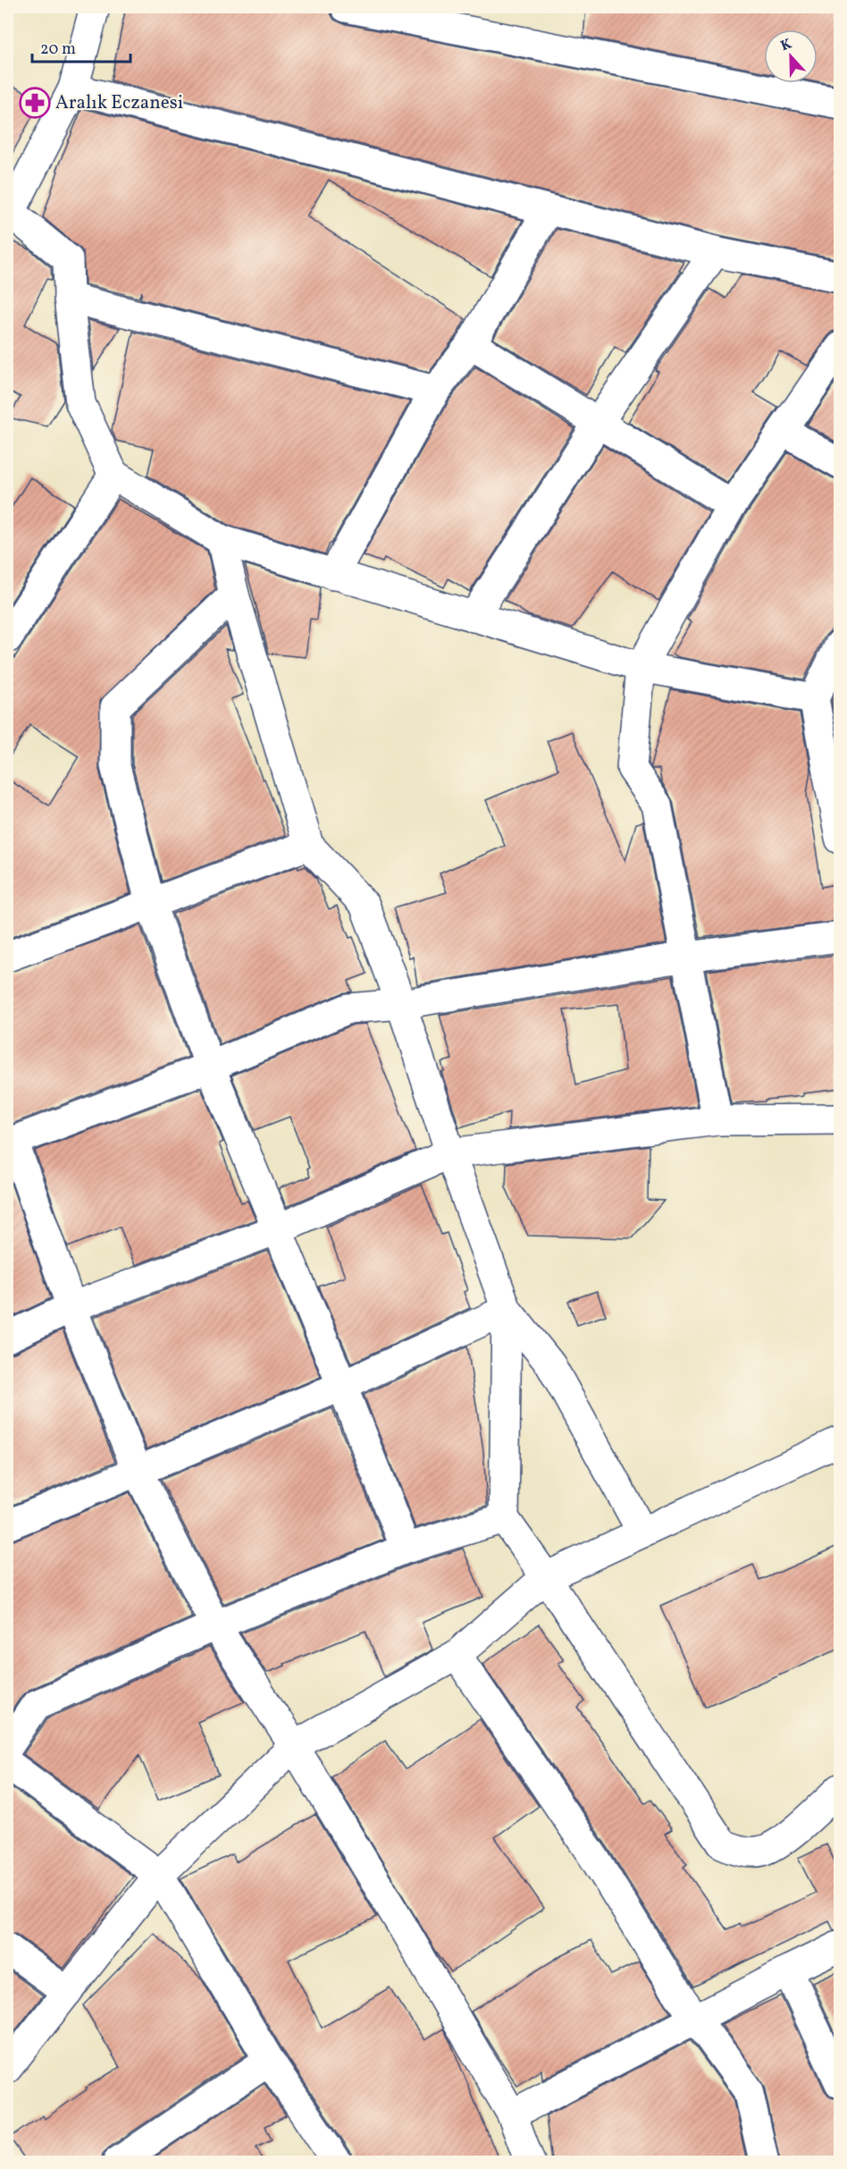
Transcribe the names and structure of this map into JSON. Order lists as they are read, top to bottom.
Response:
{
  "places": {
    "pharmacy": ["Aralık Eczanesi"]
  },
  "scale_bar": "20 m",
  "north": "top"
}
